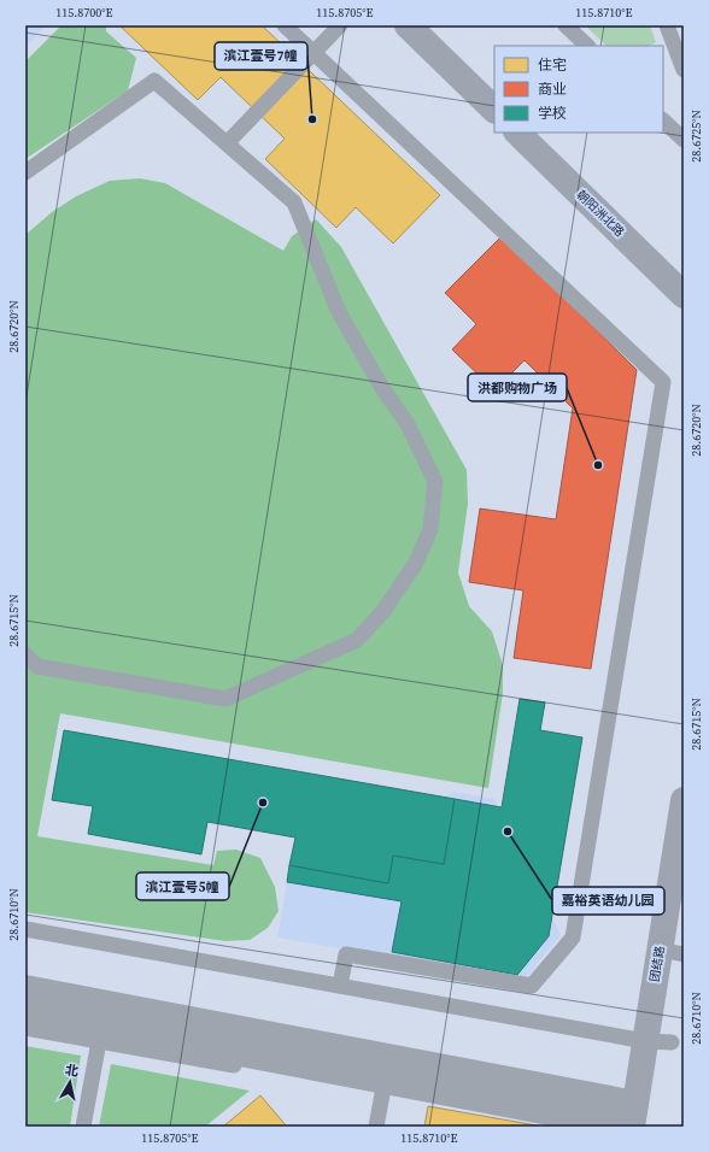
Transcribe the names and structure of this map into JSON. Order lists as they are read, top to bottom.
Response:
{
  "streets": {
    "main road": ["朝阳洲北路", "团结路"]
  },
  "places": [
    "滨江壹号7幢",
    "洪都购物广场",
    "滨江壹号5幢",
    "嘉裕英语幼儿园"
  ],
  "legend": ["住宅", "商业", "学校"],
  "north": "top",
  "coordinates": [
    "115.8700°E",
    "115.8705°E",
    "115.8710°E",
    "28.6725°N",
    "28.6720°N",
    "28.6715°N",
    "28.6710°N"
  ]
}
